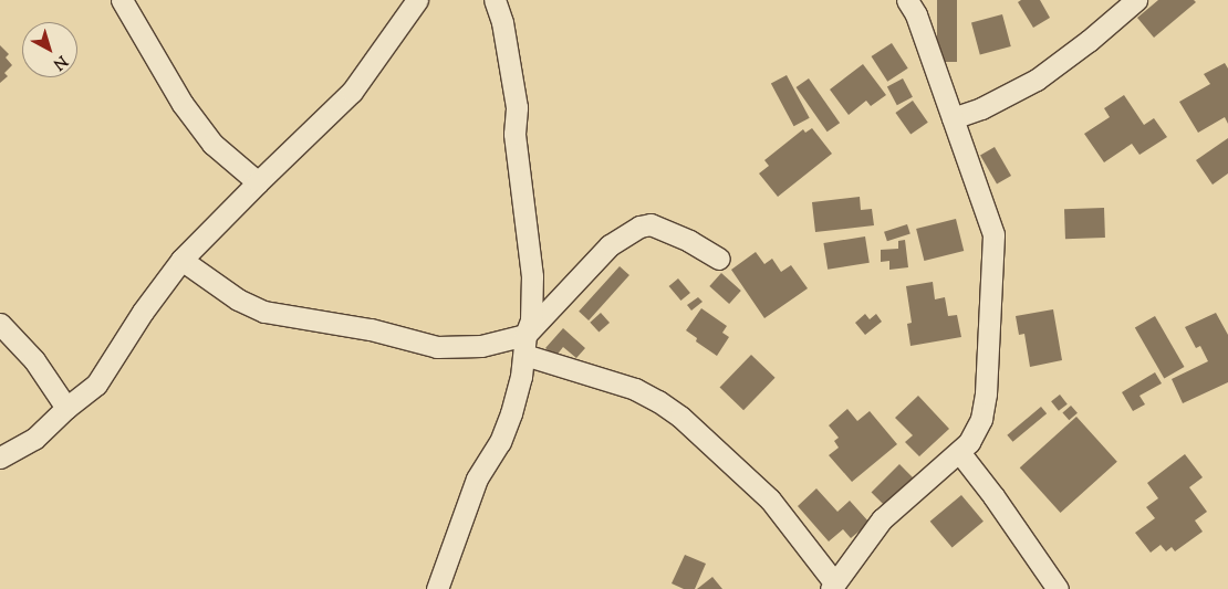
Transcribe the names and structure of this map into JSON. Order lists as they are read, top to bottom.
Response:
{
  "north": "bottom right"
}
